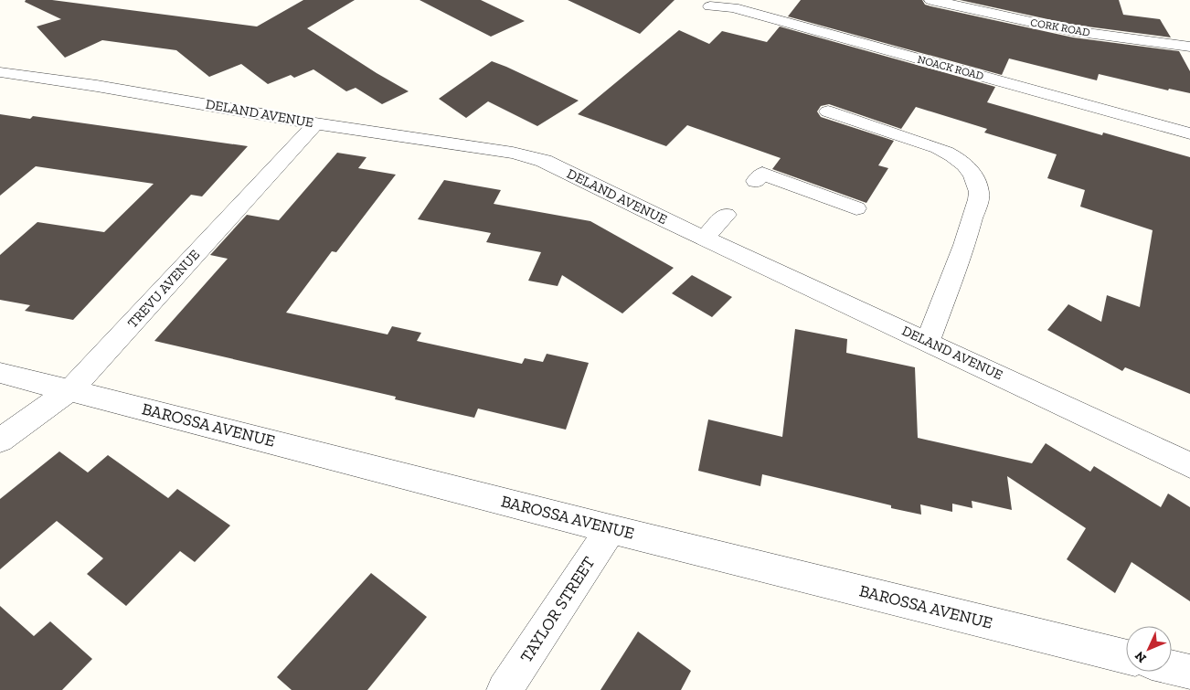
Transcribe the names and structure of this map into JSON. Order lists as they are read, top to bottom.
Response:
{
  "streets": {
    "street": [
      "CORK ROAD",
      "NOACK ROAD",
      "DELAND AVENUE",
      "TREVU AVENUE",
      "BAROSSA AVENUE",
      "TAYLOR STREET"
    ]
  },
  "crossings": [
    ["DELAND AVENUE", "TREVU AVENUE"],
    ["TREVU AVENUE", "BAROSSA AVENUE"],
    ["BAROSSA AVENUE", "TAYLOR STREET"]
  ],
  "north": "bottom left"
}
